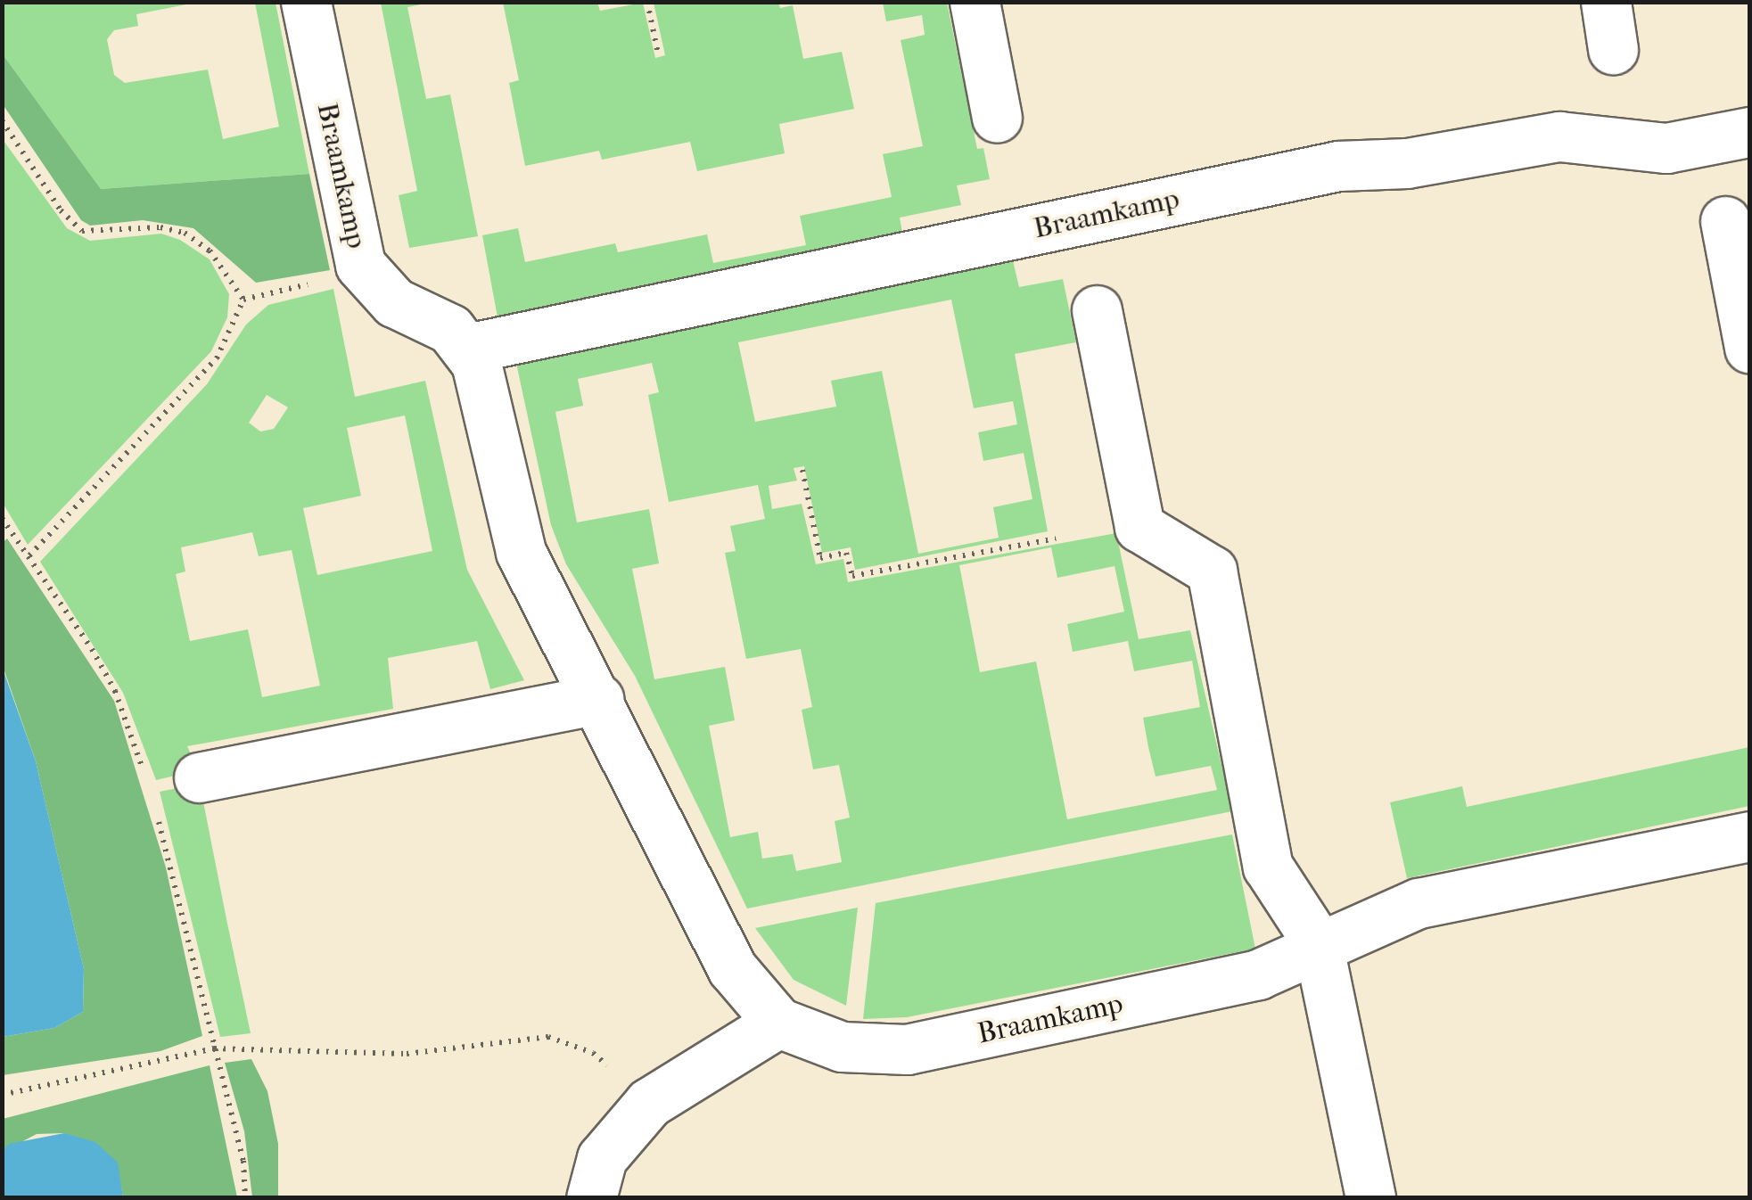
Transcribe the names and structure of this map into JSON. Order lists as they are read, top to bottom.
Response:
{
  "streets": {
    "street": ["Braamkamp"]
  }
}
